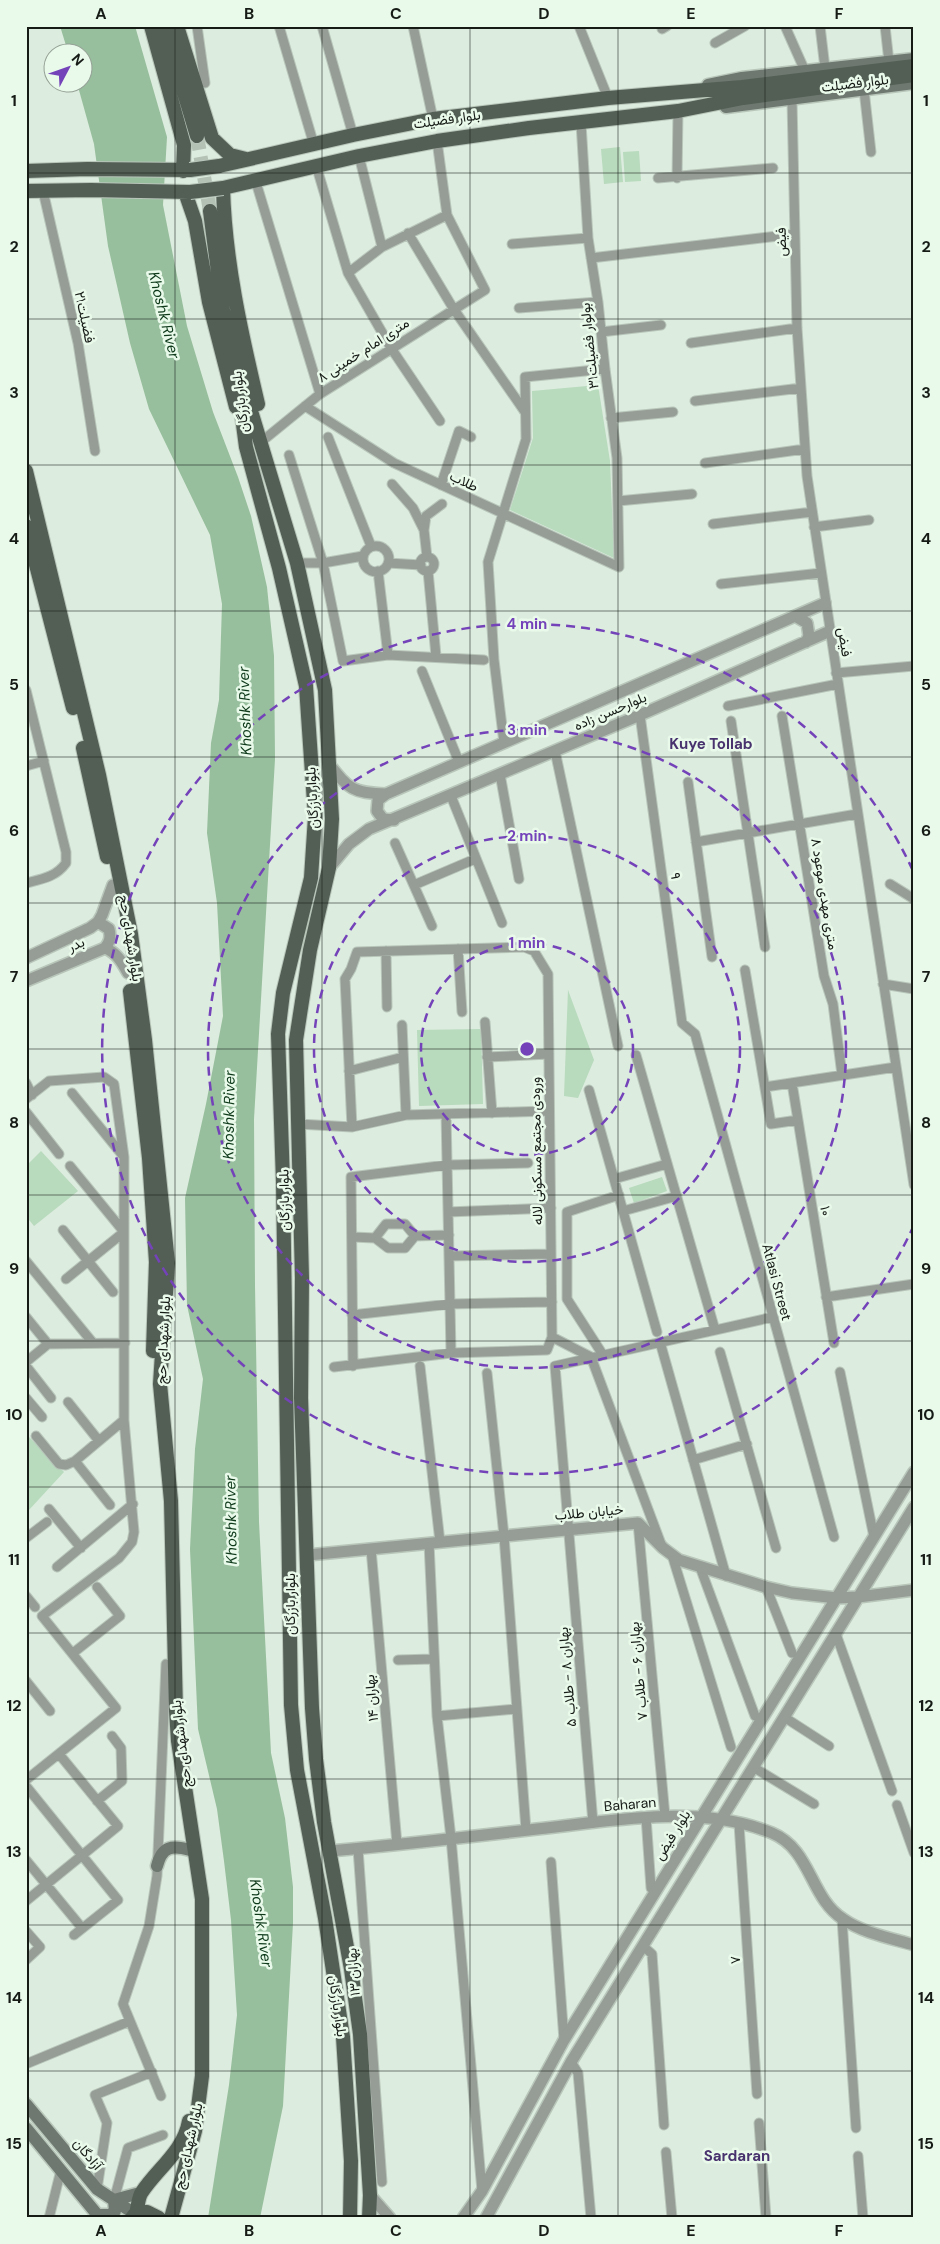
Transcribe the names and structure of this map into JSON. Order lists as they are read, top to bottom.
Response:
{
  "streets": {
    "main road": [
      "بلوار فضیلت",
      "بلوار بازرگان",
      "بلوار شهدای حج",
      "آزادگان"
    ],
    "street": [
      "فیض",
      "فضیلت۲۱",
      "بولوار فضیلت۳۱",
      "۸ متری امام خمینی",
      "طلاب",
      "بلوارحسن زاده",
      "۹",
      "۸ متری مهدی موعود",
      "بدر",
      "ورودی مجتمع مسکونی لاله",
      "۱۰",
      "Atlasi Street",
      "خیابان طلاب",
      "بهاران ۶ - طلاب ۷",
      "بهاران ۸ - طلاب ۵",
      "بهاران ۱۴",
      "Baharan",
      "بلوار فیض",
      "۷",
      "بهاران ۱۳"
    ]
  },
  "crossings": [
    ["بلوار فضیلت", "فیض"],
    ["بلوار فضیلت", "فضیلت۲۱"],
    ["بلوار فضیلت", "بولوار فضیلت۳۱"],
    ["فیض", "بلوارحسن زاده"],
    ["بولوار فضیلت۳۱", "طلاب"],
    ["۸ متری امام خمینی", "بلوار بازرگان"],
    ["۸ متری امام خمینی", "طلاب"],
    ["بلوار بازرگان", "بلوارحسن زاده"],
    ["بلوار بازرگان", "خیابان طلاب"],
    ["بلوار بازرگان", "Baharan"],
    ["بلوارحسن زاده", "۹"],
    ["۹", "Atlasi Street"],
    ["بلوار شهدای حج", "بدر"],
    ["خیابان طلاب", "بهاران ۶ - طلاب ۷"],
    ["خیابان طلاب", "بهاران ۸ - طلاب ۵"],
    ["خیابان طلاب", "بهاران ۱۴"],
    ["خیابان طلاب", "بلوار فیض"],
    ["بهاران ۶ - طلاب ۷", "Baharan"],
    ["بهاران ۸ - طلاب ۵", "Baharan"],
    ["بهاران ۱۴", "Baharan"],
    ["Baharan", "بلوار فیض"],
    ["Baharan", "۷"],
    ["Baharan", "بهاران ۱۳"]
  ],
  "districts": ["Kuye Tollab", "Sardaran"],
  "water": ["Khoshk River"],
  "north": "top right",
  "grid": {
    "columns": [
      "A",
      "B",
      "C",
      "D",
      "E",
      "F"
    ],
    "rows": [
      "1",
      "2",
      "3",
      "4",
      "5",
      "6",
      "7",
      "8",
      "9",
      "10",
      "11",
      "12",
      "13",
      "14",
      "15"
    ]
  },
  "rings": [
    "4 min",
    "3 min",
    "2 min",
    "1 min"
  ]
}
